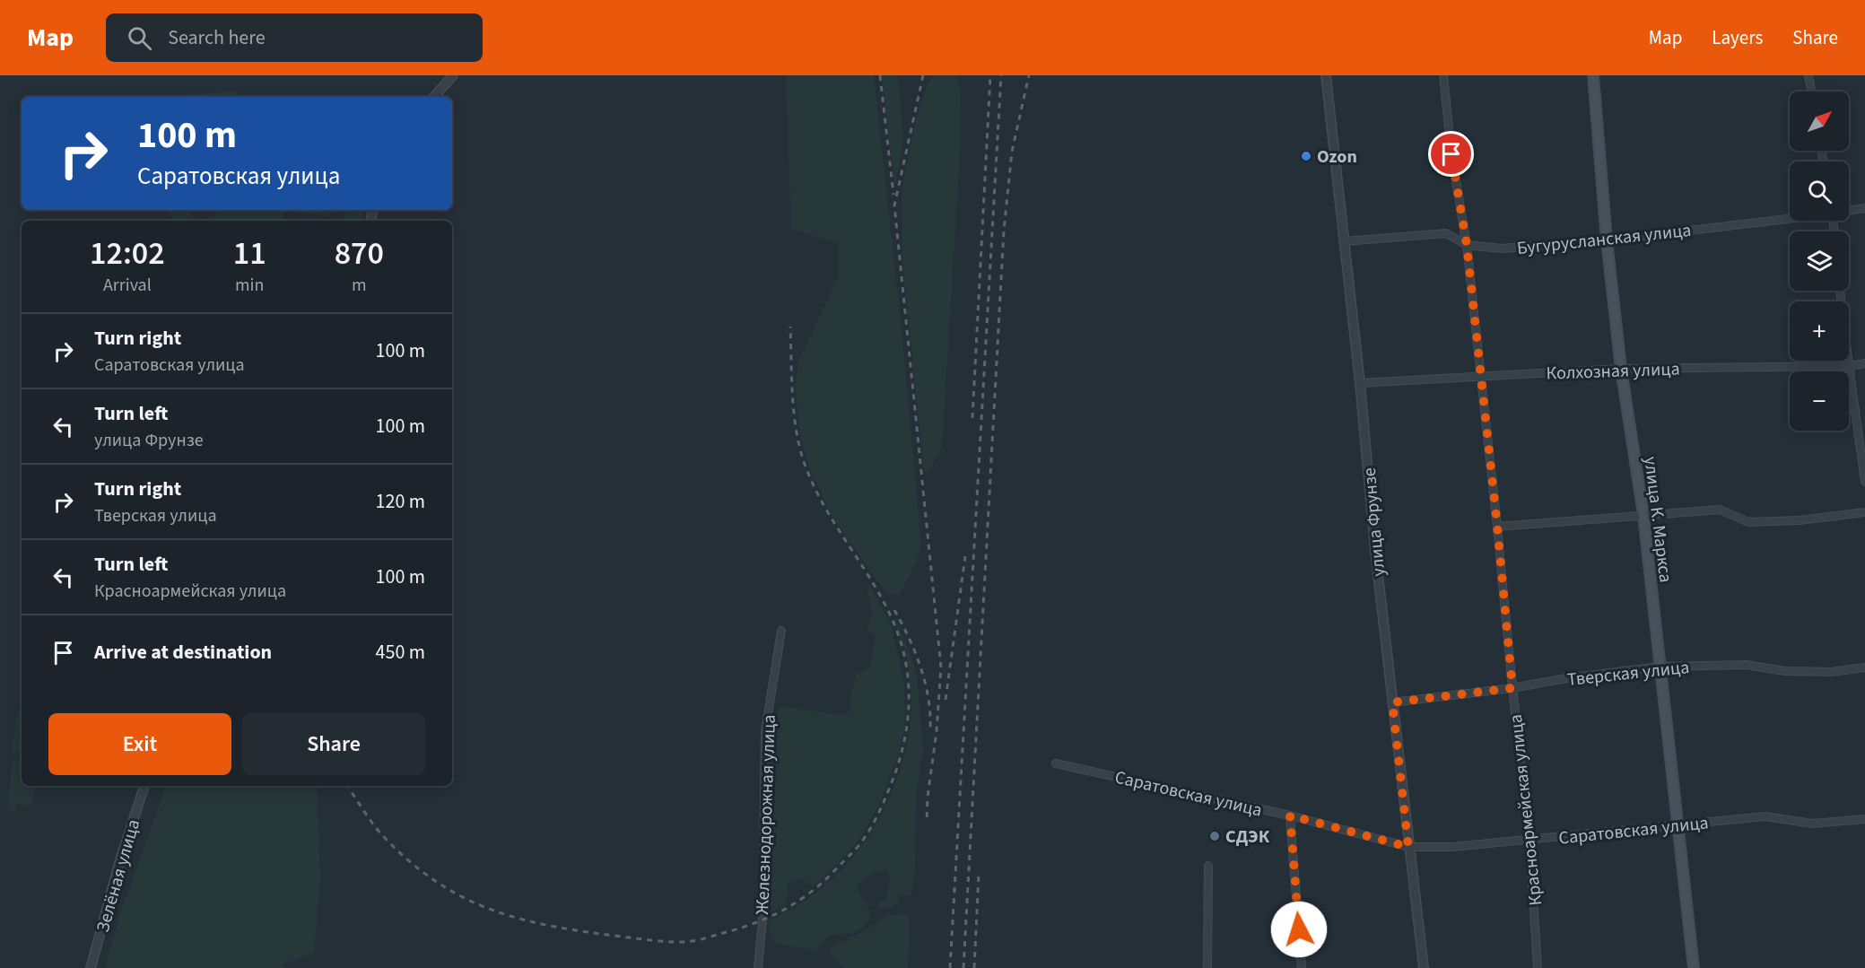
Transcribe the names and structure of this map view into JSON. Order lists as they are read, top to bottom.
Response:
{
  "streets": {
    "main road": ["улица К. Маркса"],
    "street": [
      "Бугурусланская улица",
      "Колхозная улица",
      "улица Фрунзе",
      "Тверская улица",
      "Саратовская улица",
      "Красноармейская улица",
      "Железнодорожная улица",
      "Зелёная улица"
    ]
  },
  "crossings": [
    ["Бугурусланская улица", "улица К. Маркса"],
    ["Бугурусланская улица", "улица Фрунзе"],
    ["Бугурусланская улица", "Красноармейская улица"],
    ["Колхозная улица", "улица К. Маркса"],
    ["Колхозная улица", "улица Фрунзе"],
    ["Колхозная улица", "Красноармейская улица"],
    ["улица К. Маркса", "Тверская улица"],
    ["улица К. Маркса", "Саратовская улица"],
    ["улица Фрунзе", "Тверская улица"],
    ["улица Фрунзе", "Саратовская улица"],
    ["Тверская улица", "Красноармейская улица"],
    ["Саратовская улица", "Красноармейская улица"]
  ],
  "places": ["Ozon", "СДЭК"],
  "north": "top right",
  "page": {
    "header": "Map",
    "search": "Search here",
    "nav": ["Map", "Layers", "Share"],
    "map_buttons": ["+", "−"],
    "turn": ["100 m", "Саратовская улица"],
    "eta": [
      "12:02",
      "Arrival",
      "11",
      "min",
      "870",
      "m"
    ],
    "list": [
      {
        "name": "Turn right",
        "note": "Саратовская улица",
        "value": "100 m"
      },
      {
        "name": "Turn left",
        "note": "улица Фрунзе",
        "value": "100 m"
      },
      {
        "name": "Turn right",
        "note": "Тверская улица",
        "value": "120 m"
      },
      {
        "name": "Turn left",
        "note": "Красноармейская улица",
        "value": "100 m"
      },
      {
        "name": "Arrive at destination",
        "value": "450 m"
      }
    ],
    "buttons": ["Exit", "Share"]
  }
}
